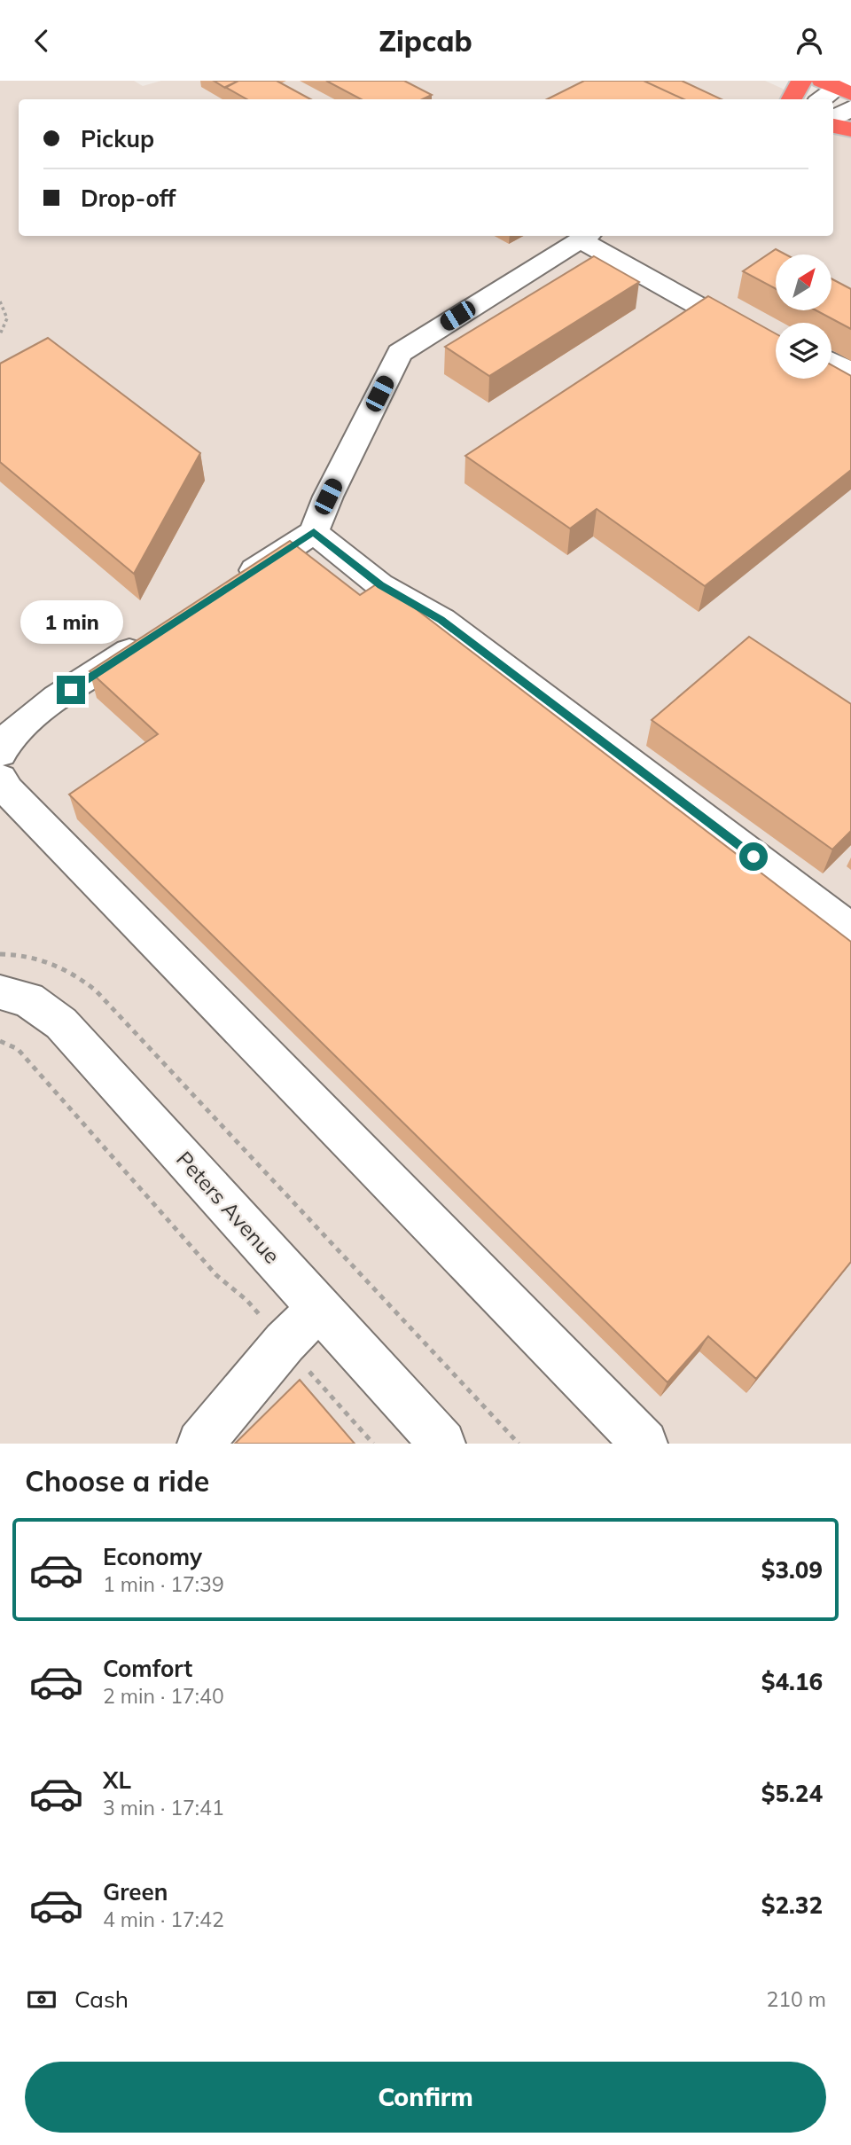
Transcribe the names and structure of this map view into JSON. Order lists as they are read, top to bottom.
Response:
{
  "streets": {
    "street": ["Peters Avenue"]
  },
  "north": "top right",
  "page": {
    "header": "Zipcab",
    "banner": ["Pickup", "Drop-off"],
    "bubble": "1 min",
    "heading": "Choose a ride",
    "list": [
      {
        "name": "Economy",
        "note": "1 min · 17:39",
        "value": "$3.09"
      },
      {
        "name": "Comfort",
        "note": "2 min · 17:40",
        "value": "$4.16"
      },
      {
        "name": "XL",
        "note": "3 min · 17:41",
        "value": "$5.24"
      },
      {
        "name": "Green",
        "note": "4 min · 17:42",
        "value": "$2.32"
      }
    ],
    "pay": ["Cash", "210 m"],
    "buttons": "Confirm"
  }
}
